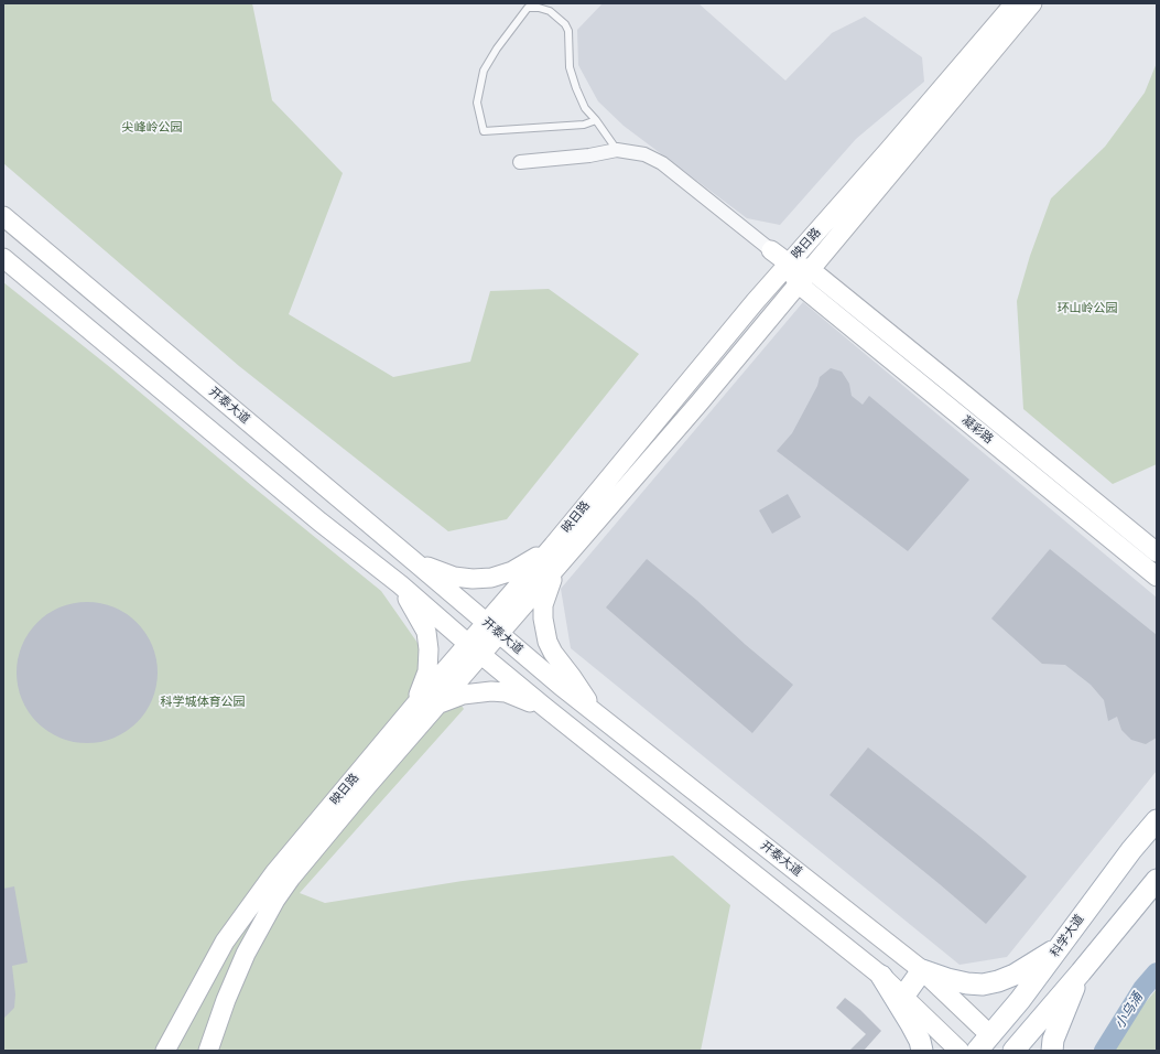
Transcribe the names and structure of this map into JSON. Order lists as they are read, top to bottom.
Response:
{
  "streets": {
    "main road": ["开泰大道", "科学大道"],
    "street": ["映日路", "凝彩路"]
  },
  "crossings": [
    ["映日路", "开泰大道"],
    ["映日路", "凝彩路"],
    ["开泰大道", "科学大道"]
  ],
  "water": ["小乌涌"],
  "parks": ["尖峰岭公园", "环山岭公园", "科学城体育公园"]
}
